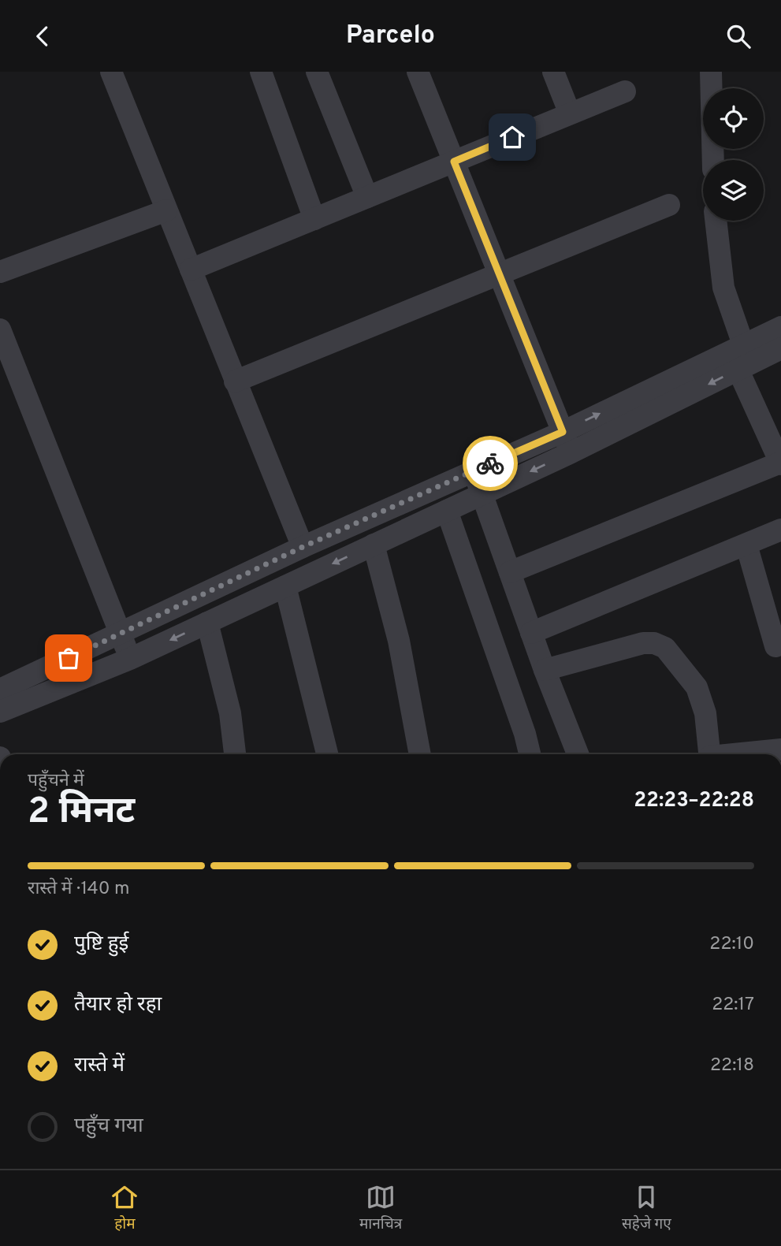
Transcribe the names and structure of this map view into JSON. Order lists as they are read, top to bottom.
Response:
{
  "page": {
    "header": "Parcelo",
    "heading": ["2 मिनट", "पहुँचने में", "22:23–22:28"],
    "bar": "रास्ते में · 140 m",
    "list": [
      ["पुष्टि हुई", "22:10"],
      ["तैयार हो रहा", "22:17"],
      ["रास्ते में", "22:18"],
      "पहुँच गया"
    ],
    "tabs": ["होम", "मानचित्र", "सहेजे गए"]
  }
}
